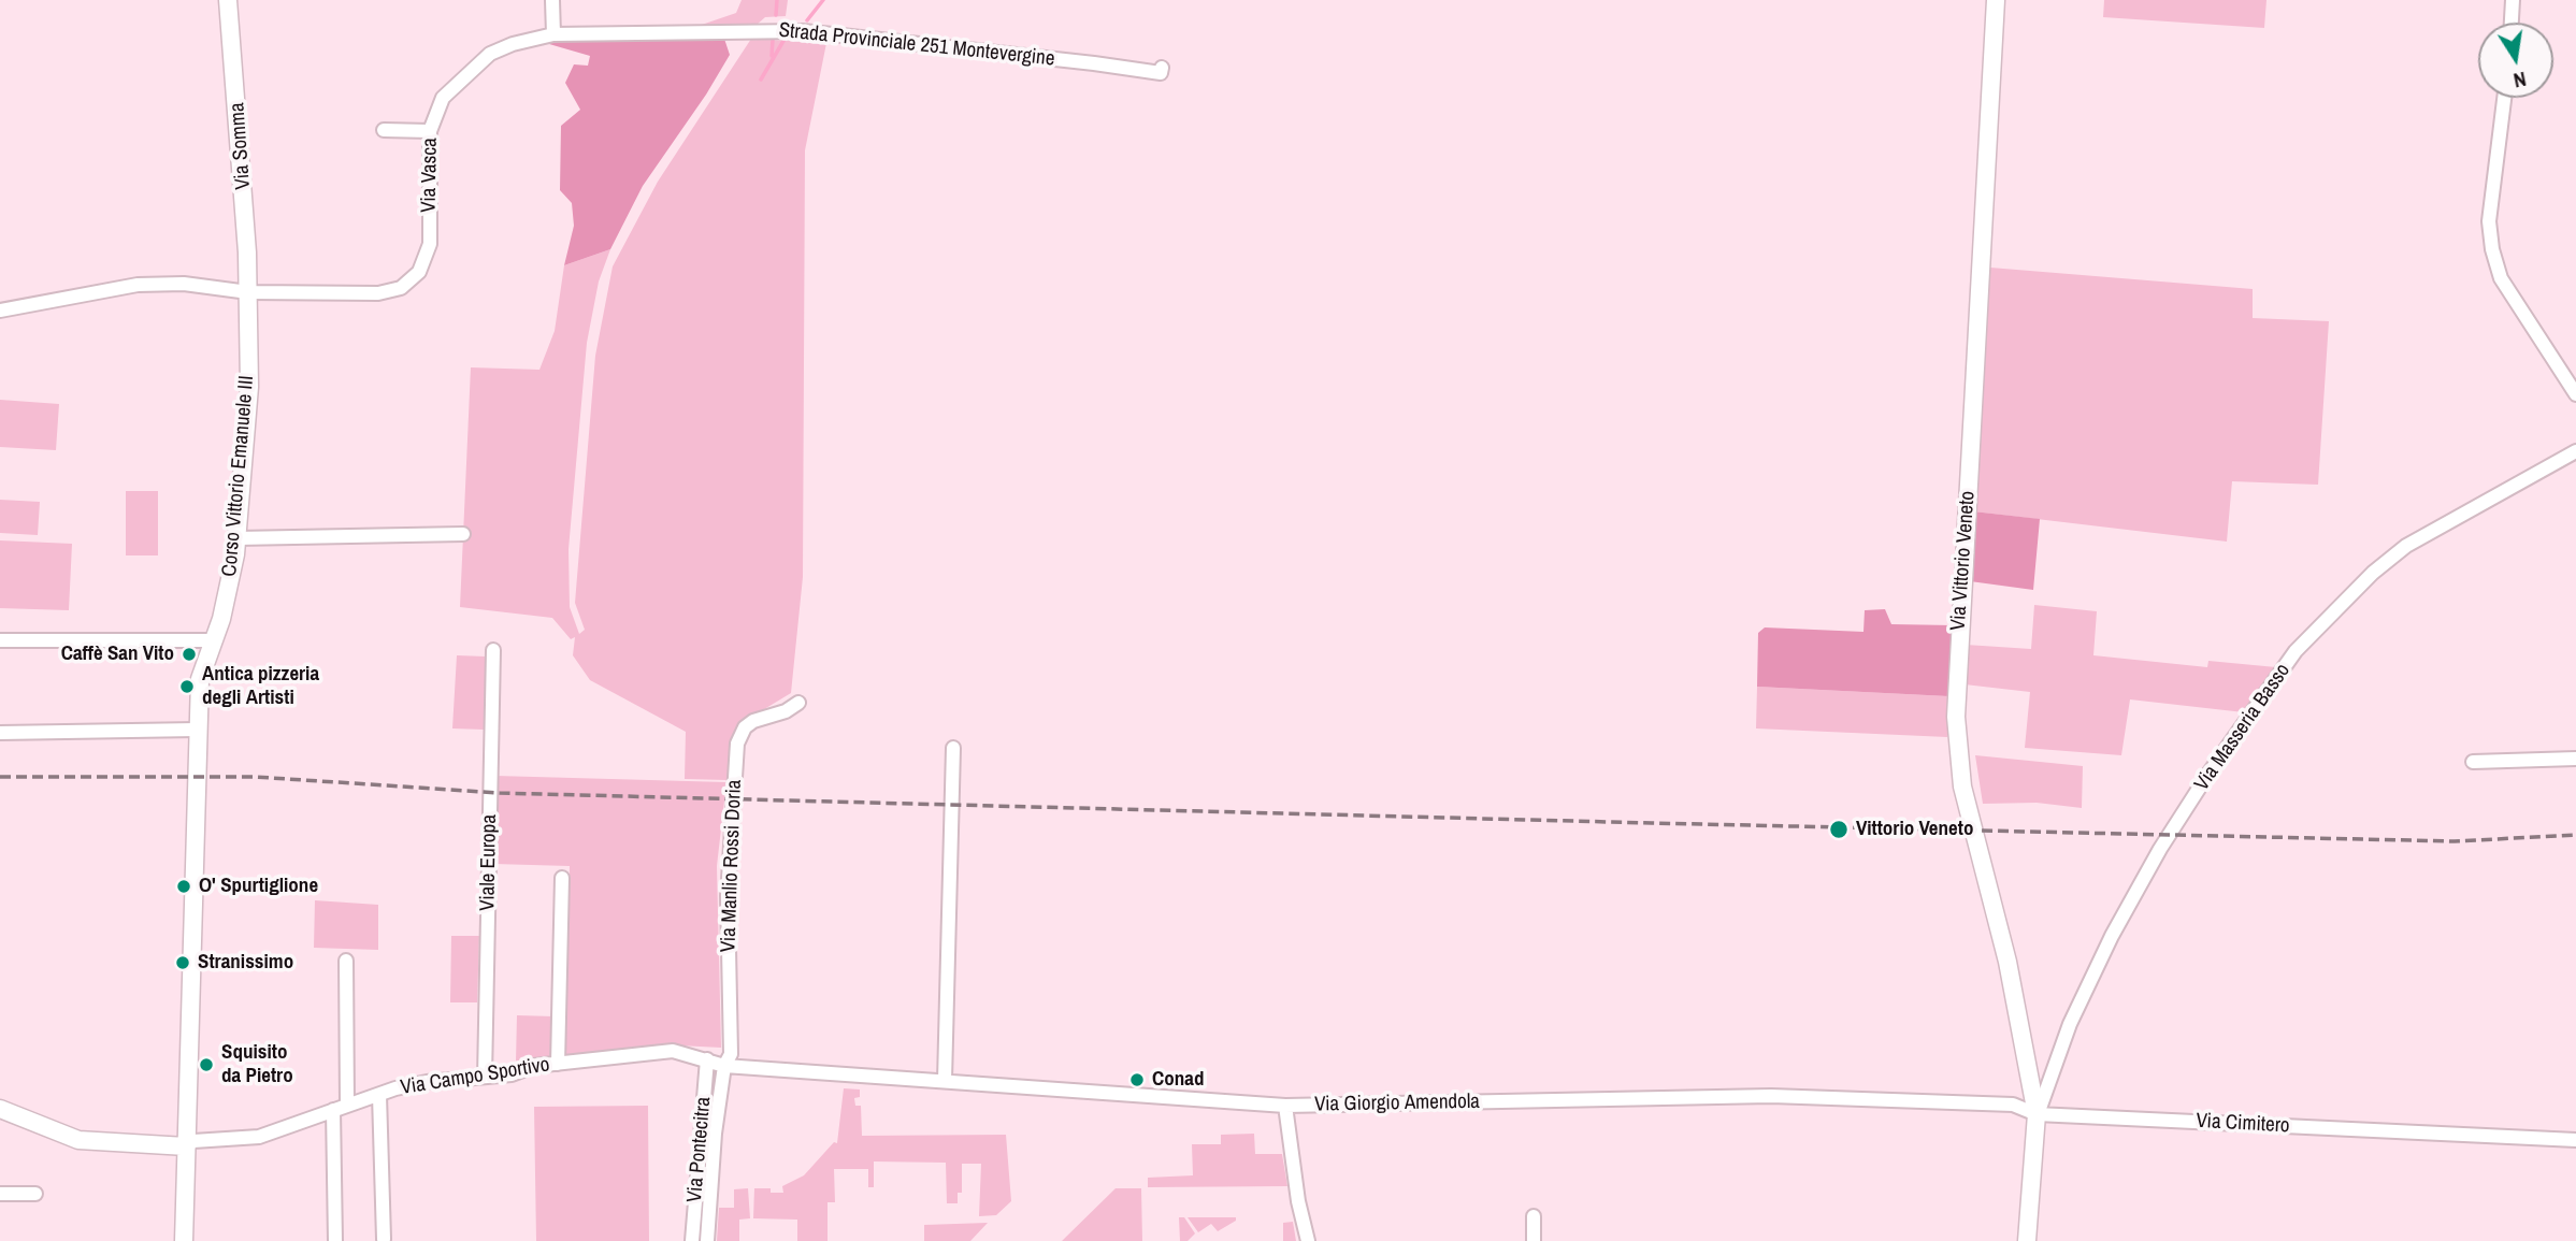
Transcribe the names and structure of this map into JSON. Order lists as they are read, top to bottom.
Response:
{
  "streets": {
    "street": [
      "Strada Provinciale 251 Montevergine",
      "Via Somma",
      "Via Vasca",
      "Corso Vittorio Emanuele III",
      "Via Vittorio Veneto",
      "Via Masseria Basso",
      "Viale Europa",
      "Via Manlio Rossi Doria",
      "Via Campo Sportivo",
      "Via Giorgio Amendola",
      "Via Cimitero",
      "Via Pontecitra"
    ]
  },
  "crossings": [
    ["Strada Provinciale 251 Montevergine", "Via Vasca"],
    ["Via Somma", "Via Vasca"],
    ["Via Somma", "Corso Vittorio Emanuele III"],
    ["Via Vasca", "Corso Vittorio Emanuele III"],
    ["Corso Vittorio Emanuele III", "Via Campo Sportivo"],
    ["Via Vittorio Veneto", "Via Masseria Basso"],
    ["Via Vittorio Veneto", "Via Giorgio Amendola"],
    ["Via Vittorio Veneto", "Via Cimitero"],
    ["Via Masseria Basso", "Via Giorgio Amendola"],
    ["Via Masseria Basso", "Via Cimitero"],
    ["Viale Europa", "Via Campo Sportivo"],
    ["Via Manlio Rossi Doria", "Via Campo Sportivo"],
    ["Via Manlio Rossi Doria", "Via Giorgio Amendola"],
    ["Via Manlio Rossi Doria", "Via Pontecitra"],
    ["Via Campo Sportivo", "Via Giorgio Amendola"],
    ["Via Campo Sportivo", "Via Pontecitra"],
    ["Via Giorgio Amendola", "Via Cimitero"],
    ["Via Giorgio Amendola", "Via Pontecitra"]
  ],
  "places": [
    "Caffè San Vito",
    "Antica pizzeria degli Artisti",
    "Vittorio Veneto",
    "O' Spurtiglione",
    "Stranissimo",
    "Squisito da Pietro",
    "Conad"
  ],
  "north": "bottom"
}
